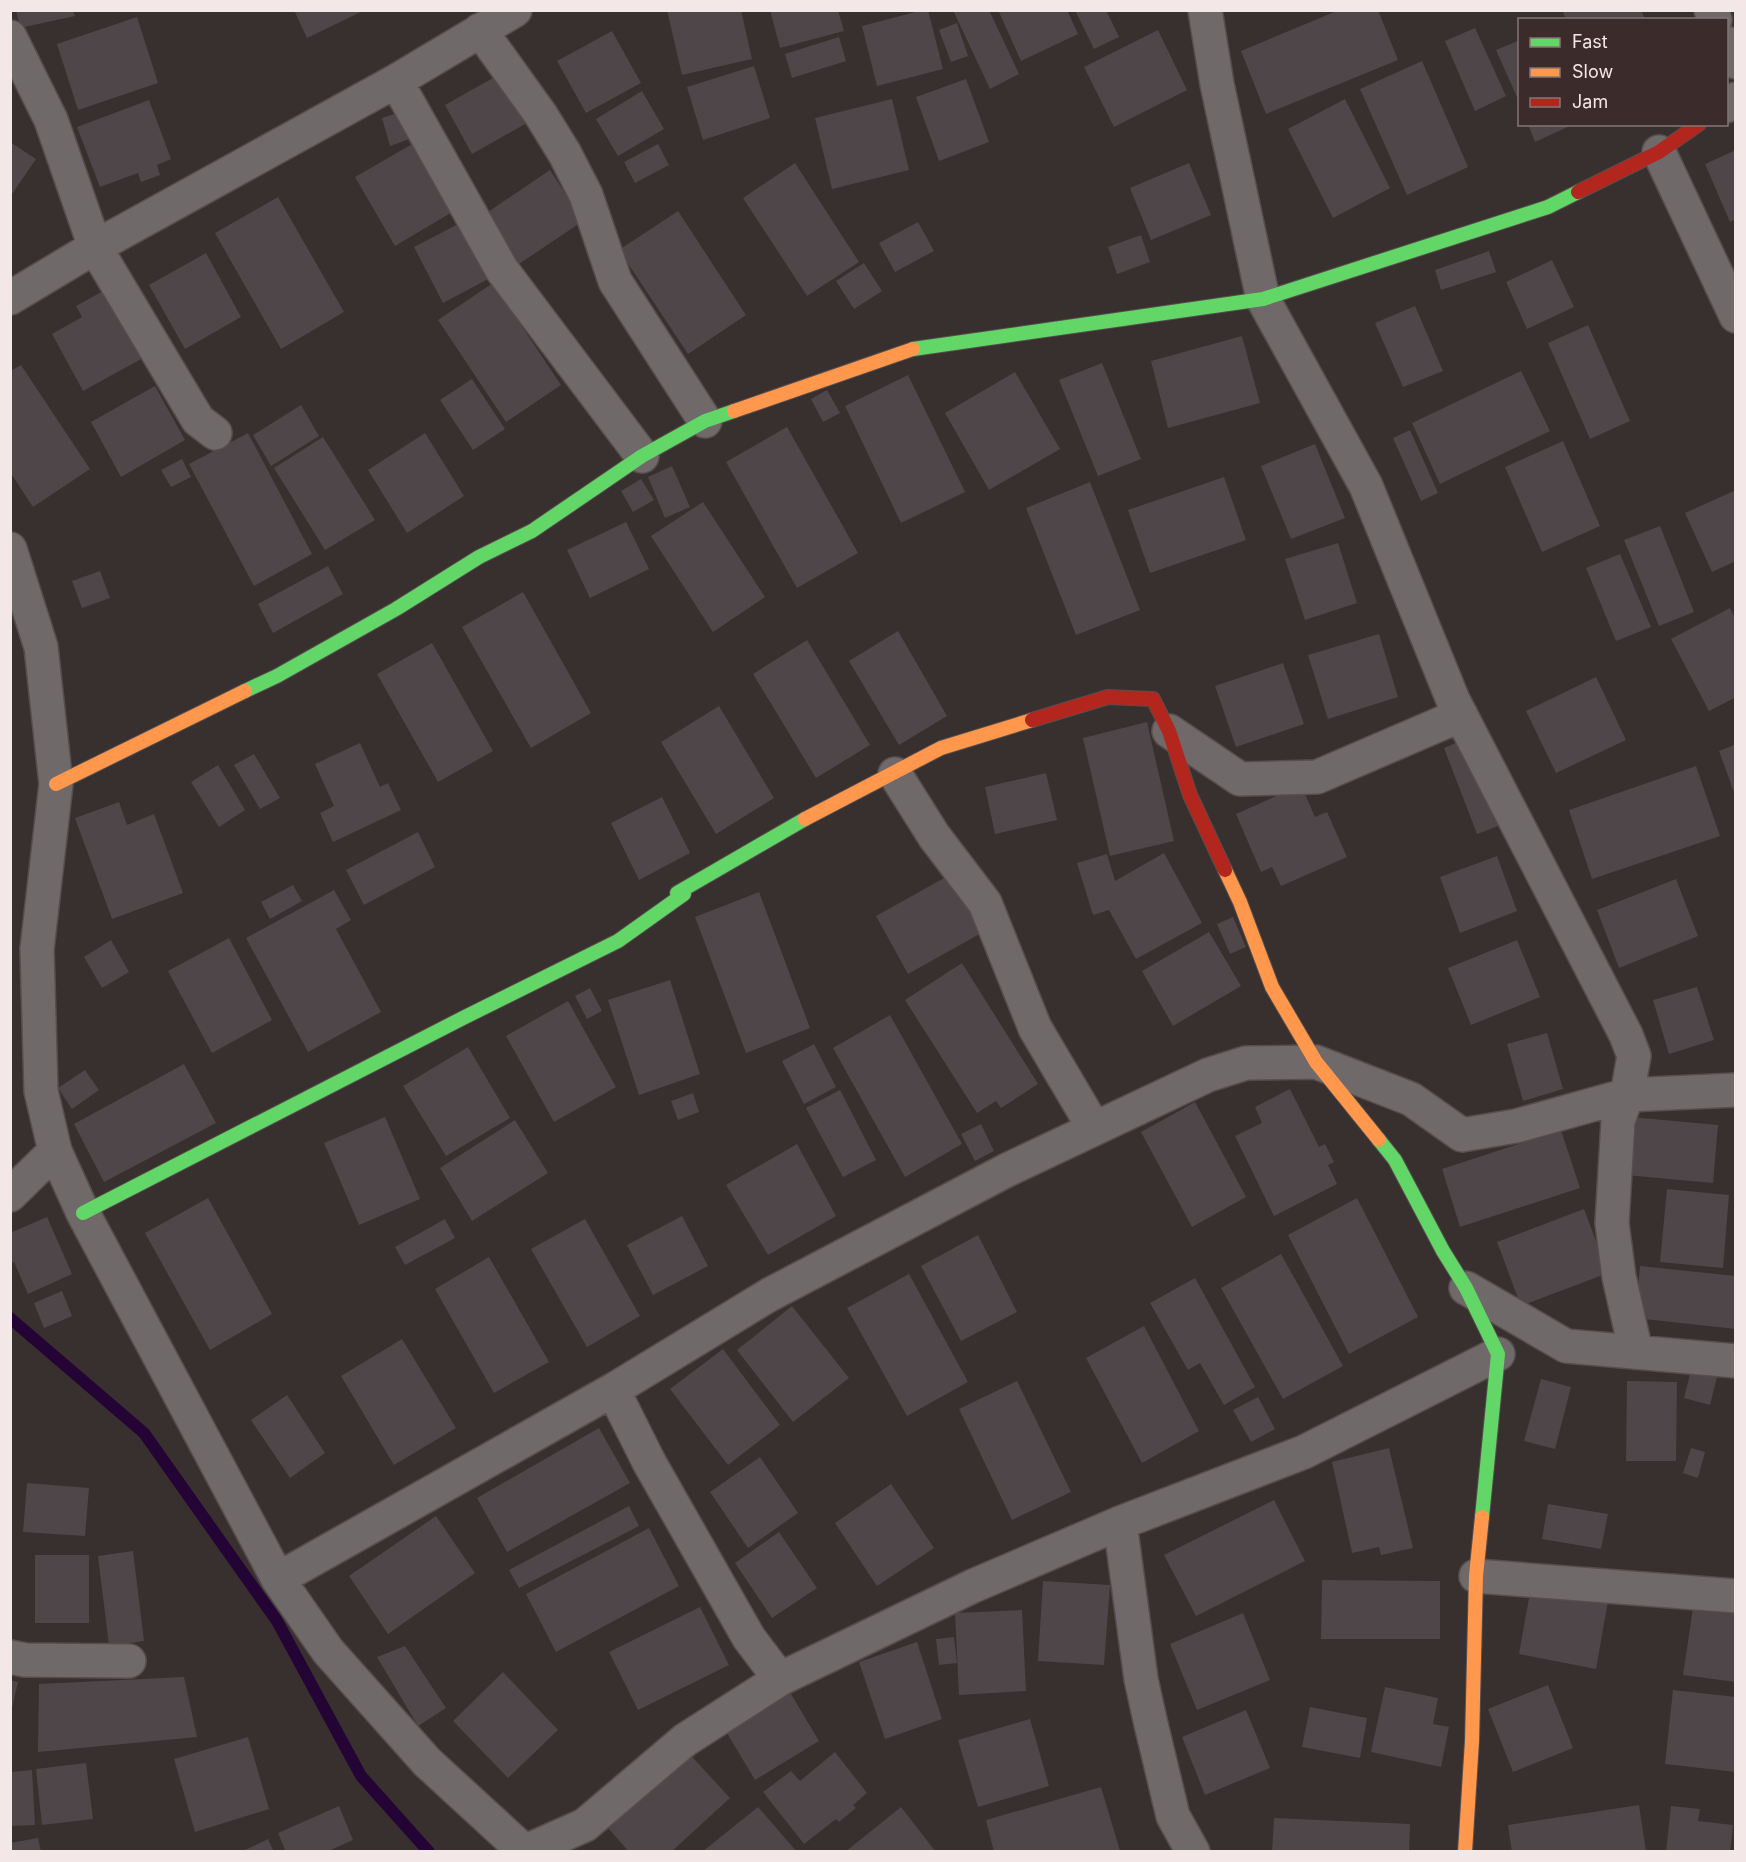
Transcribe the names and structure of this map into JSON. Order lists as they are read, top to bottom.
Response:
{
  "legend": ["Fast", "Slow", "Jam"]
}
